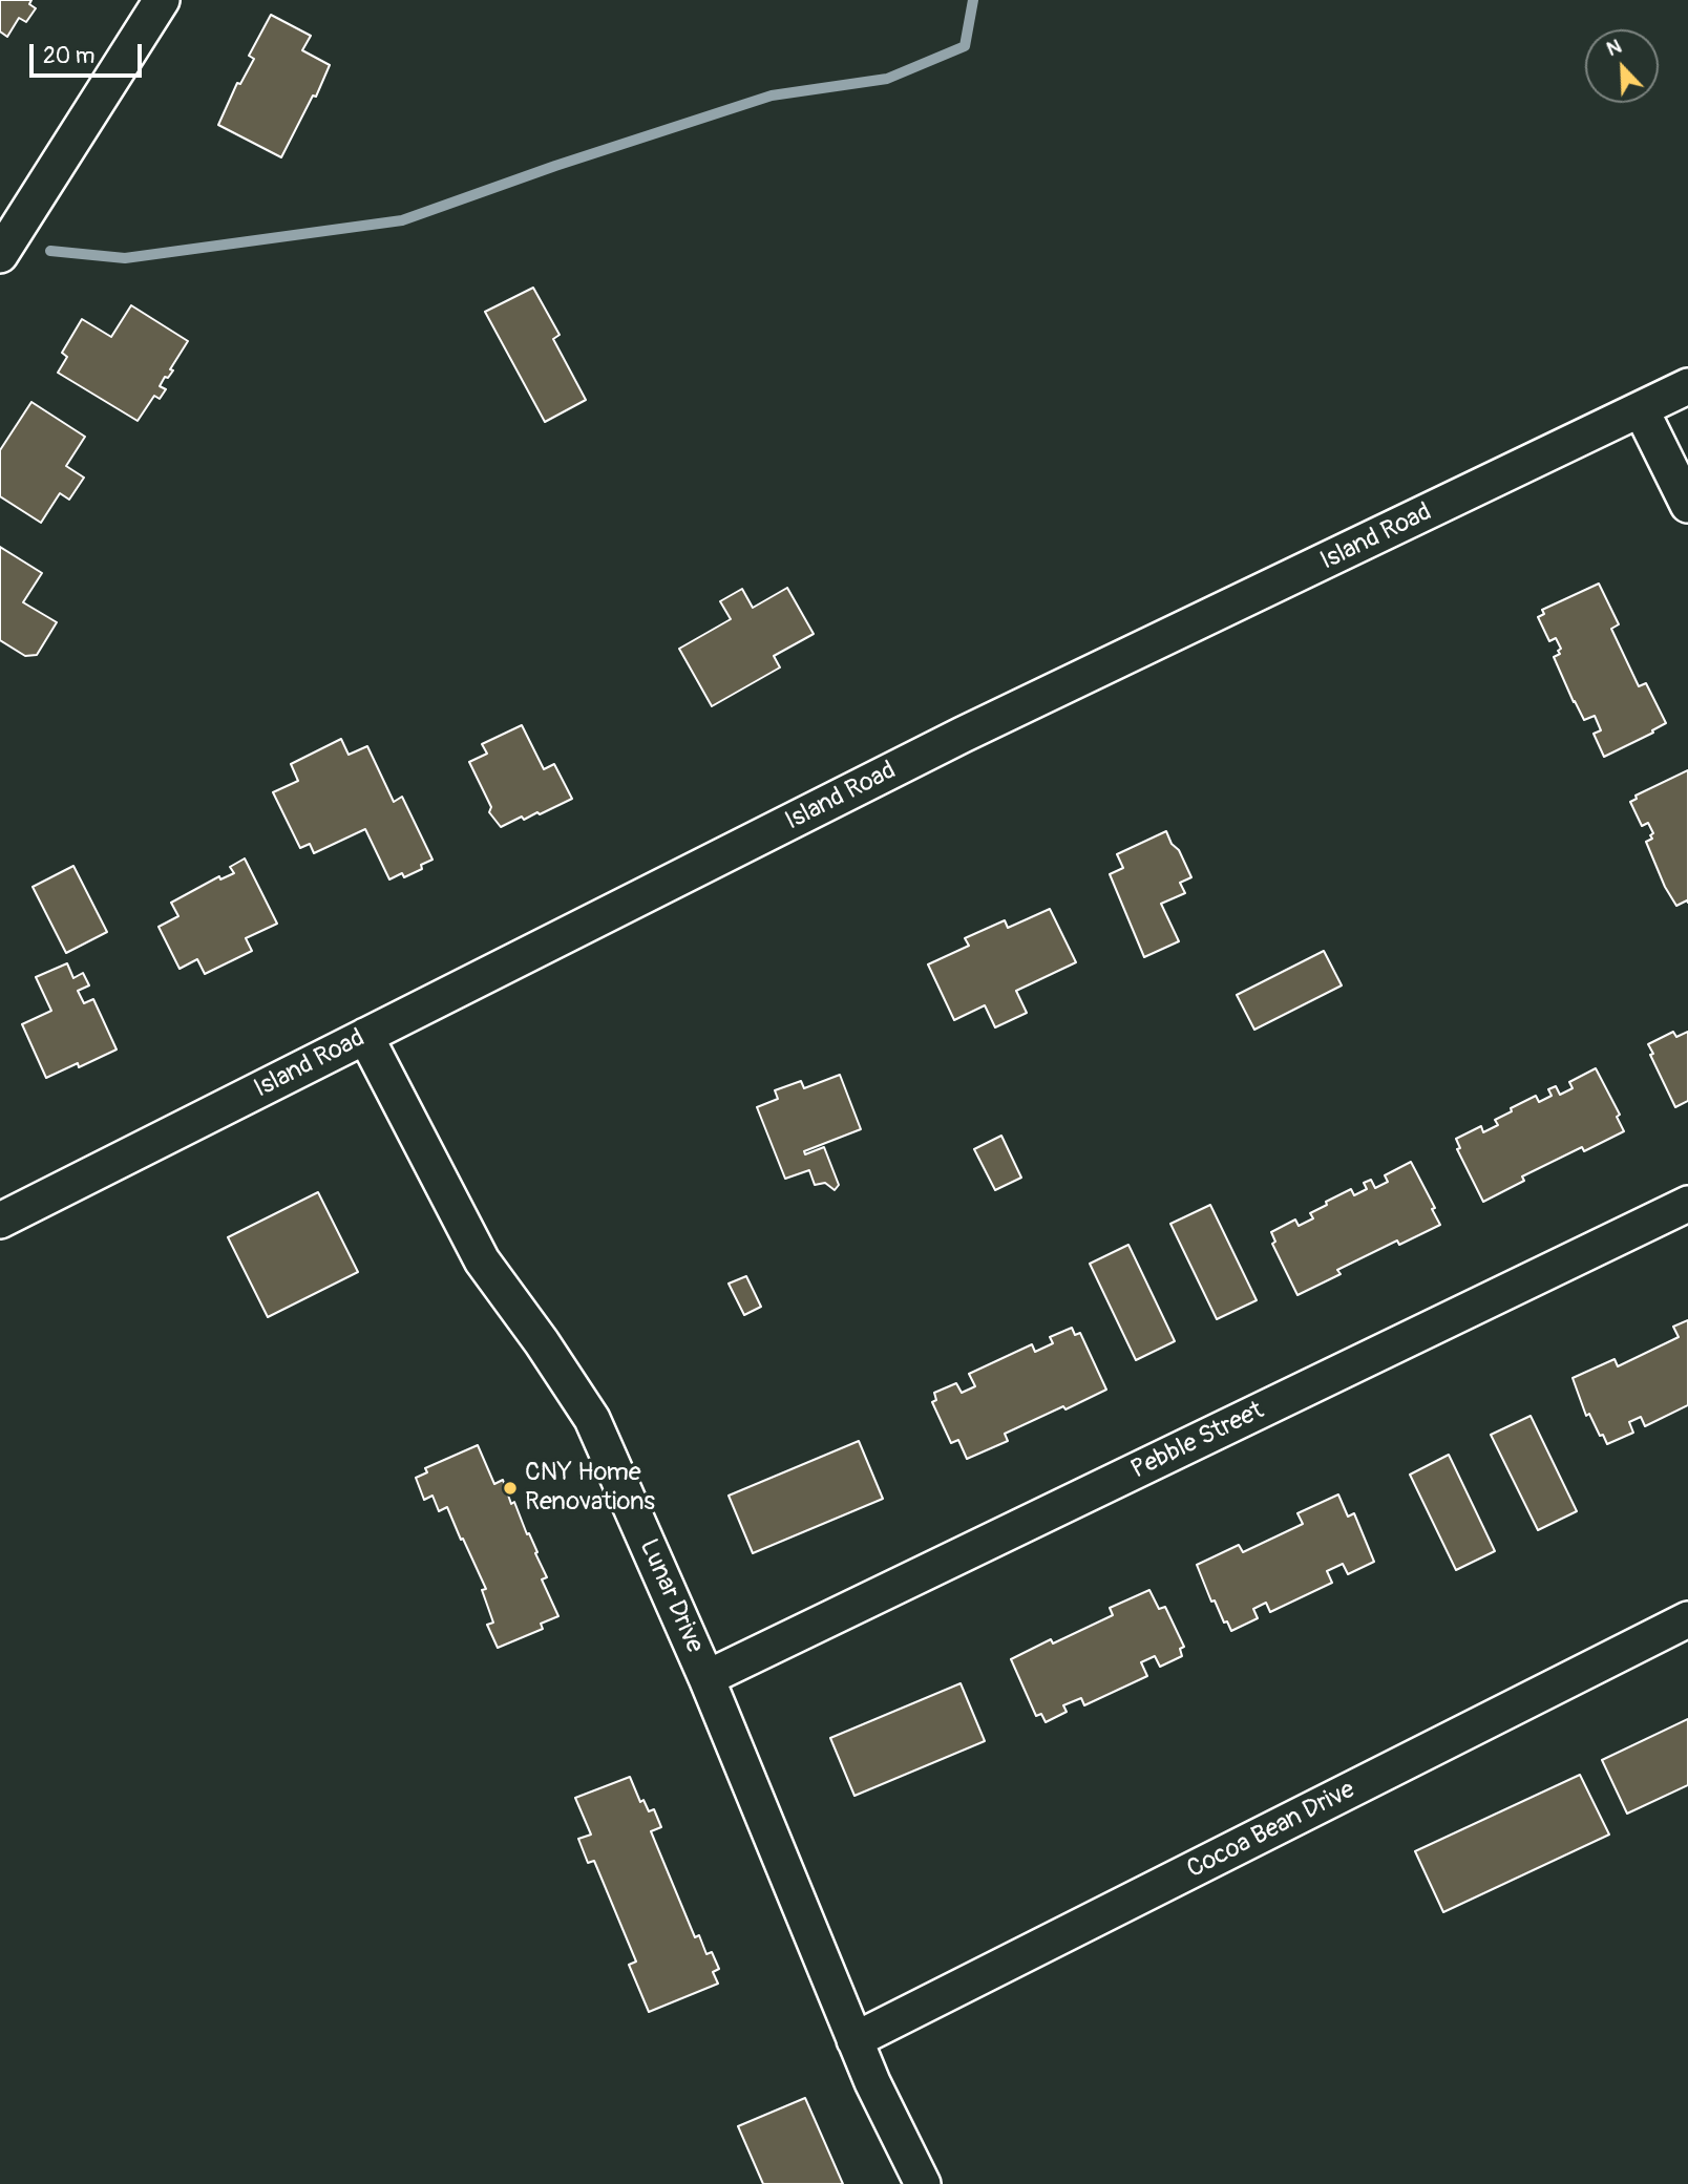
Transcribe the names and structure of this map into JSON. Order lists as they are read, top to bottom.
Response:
{
  "streets": {
    "street": [
      "Island Road",
      "Pebble Street",
      "Lunar Drive",
      "Cocoa Bean Drive"
    ]
  },
  "crossings": [
    ["Island Road", "Lunar Drive"],
    ["Pebble Street", "Lunar Drive"],
    ["Lunar Drive", "Cocoa Bean Drive"]
  ],
  "places": ["CNY Home Renovations"],
  "scale_bar": "20 m",
  "north": "top left"
}
